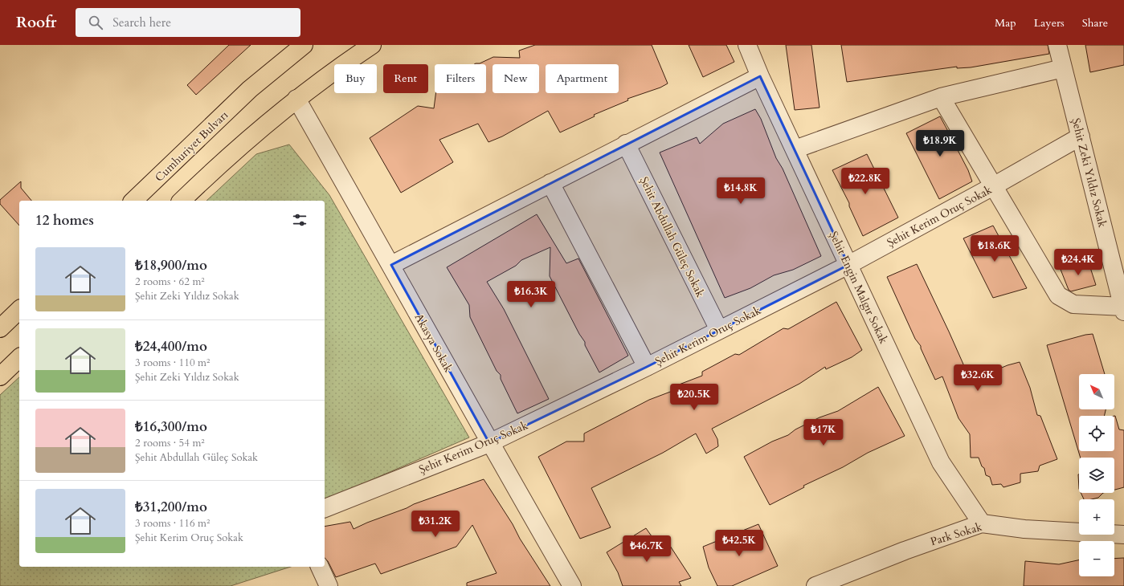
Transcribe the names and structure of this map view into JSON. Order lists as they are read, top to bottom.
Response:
{
  "streets": {
    "main road": ["Cumhuriyet Bulvarı"],
    "street": [
      "Şehit Zeki Yıldız Sokak",
      "Şehit Kerim Oruç Sokak",
      "Şehit Abdullah Güleç Sokak",
      "Şehit Engin Malgır Sokak",
      "Akasya Sokak",
      "Park Sokak"
    ]
  },
  "crossings": [
    ["Şehit Zeki Yıldız Sokak", "Şehit Kerim Oruç Sokak"],
    ["Şehit Kerim Oruç Sokak", "Şehit Abdullah Güleç Sokak"],
    ["Şehit Kerim Oruç Sokak", "Şehit Engin Malgır Sokak"],
    ["Şehit Kerim Oruç Sokak", "Akasya Sokak"],
    ["Şehit Engin Malgır Sokak", "Park Sokak"]
  ],
  "north": "top left",
  "page": {
    "header": "Roofr",
    "search": "Search here",
    "nav": ["Map", "Layers", "Share"],
    "chip": [
      "Buy",
      "Rent",
      "Filters",
      "New",
      "Apartment"
    ],
    "price": [
      "₺18.9K",
      "₺22.8K",
      "₺14.8K",
      "₺18.6K",
      "₺24.4K",
      "₺16.3K",
      "₺32.6K",
      "₺20.5K",
      "₺17K",
      "₺31.2K",
      "₺42.5K",
      "₺46.7K"
    ],
    "heading": "12 homes",
    "list": [
      {
        "name": "₺18,900/mo",
        "note": "2 rooms · 62 m² · Şehit Zeki Yıldız Sokak"
      },
      {
        "name": "₺24,400/mo",
        "note": "3 rooms · 110 m² · Şehit Zeki Yıldız Sokak"
      },
      {
        "name": "₺16,300/mo",
        "note": "2 rooms · 54 m² · Şehit Abdullah Güleç Sokak"
      },
      {
        "name": "₺31,200/mo",
        "note": "3 rooms · 116 m² · Şehit Kerim Oruç Sokak"
      }
    ],
    "map_buttons": ["+", "−"]
  }
}
